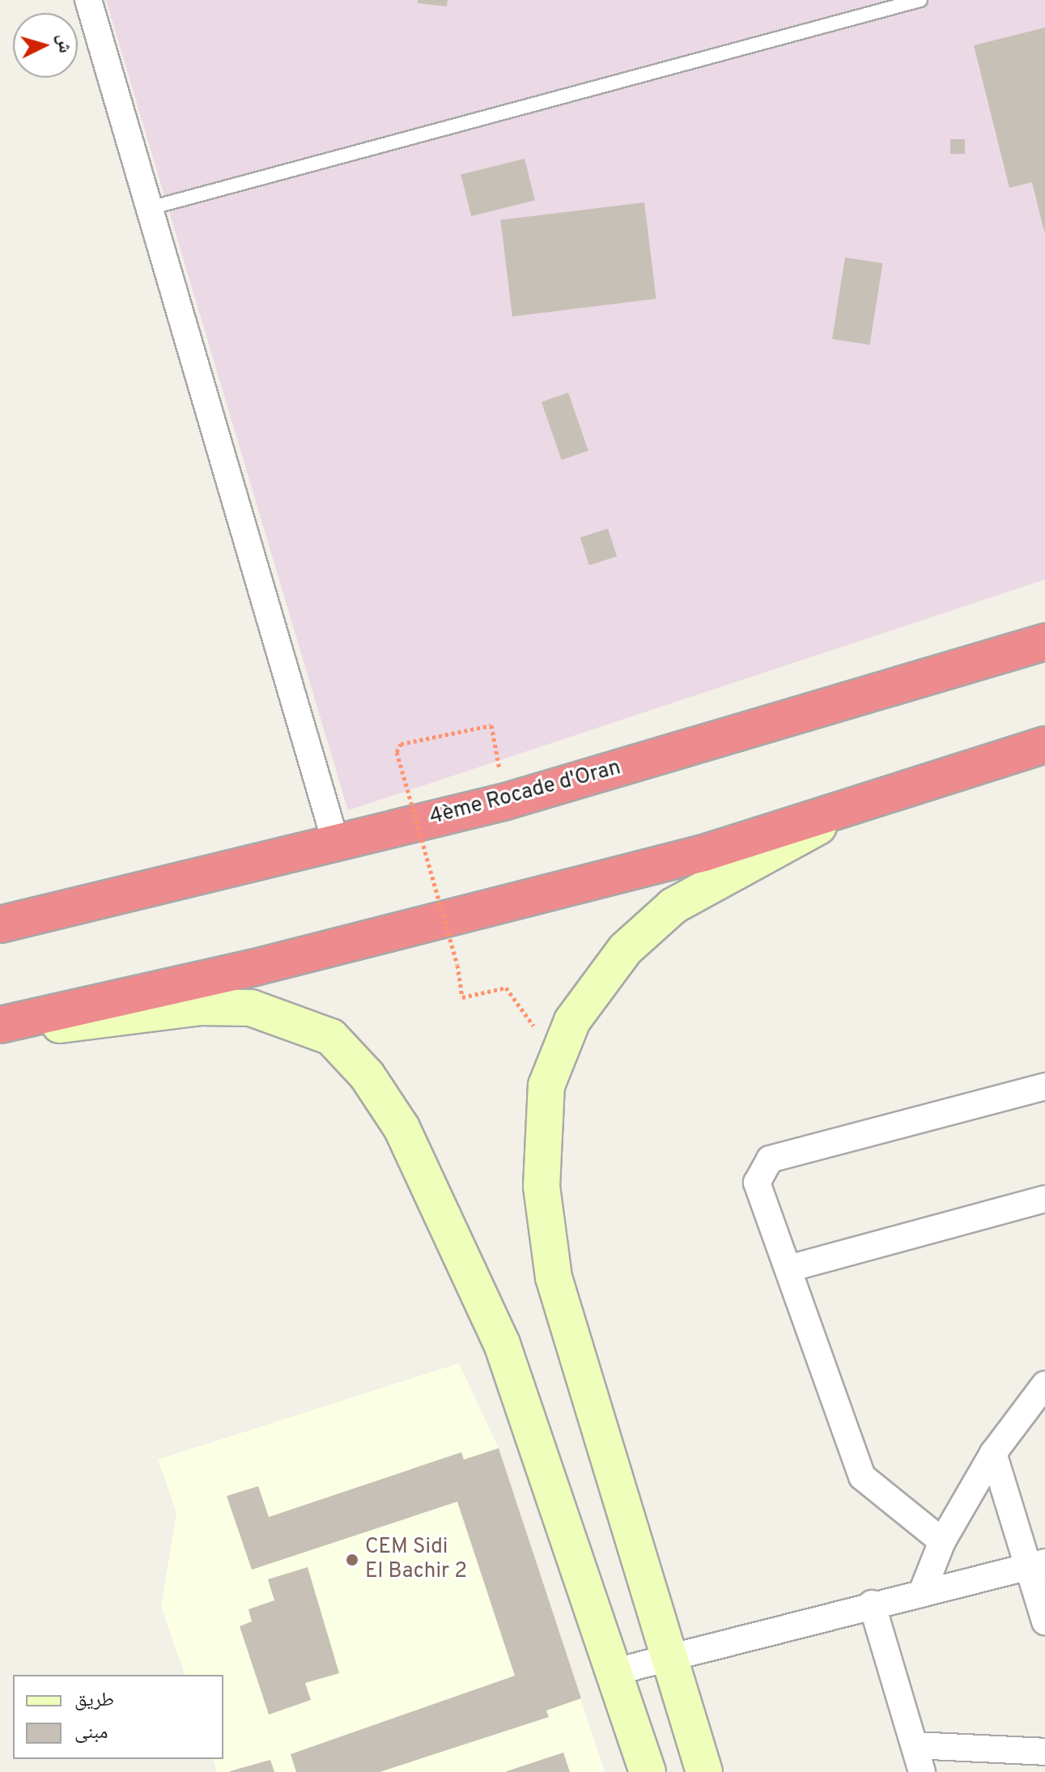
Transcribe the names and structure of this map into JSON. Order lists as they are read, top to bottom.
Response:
{
  "streets": {
    "highway": ["4ème Rocade d'Oran"]
  },
  "places": ["CEM Sidi El Bachir 2"],
  "legend": ["طريق", "مبنى"],
  "north": "right"
}
